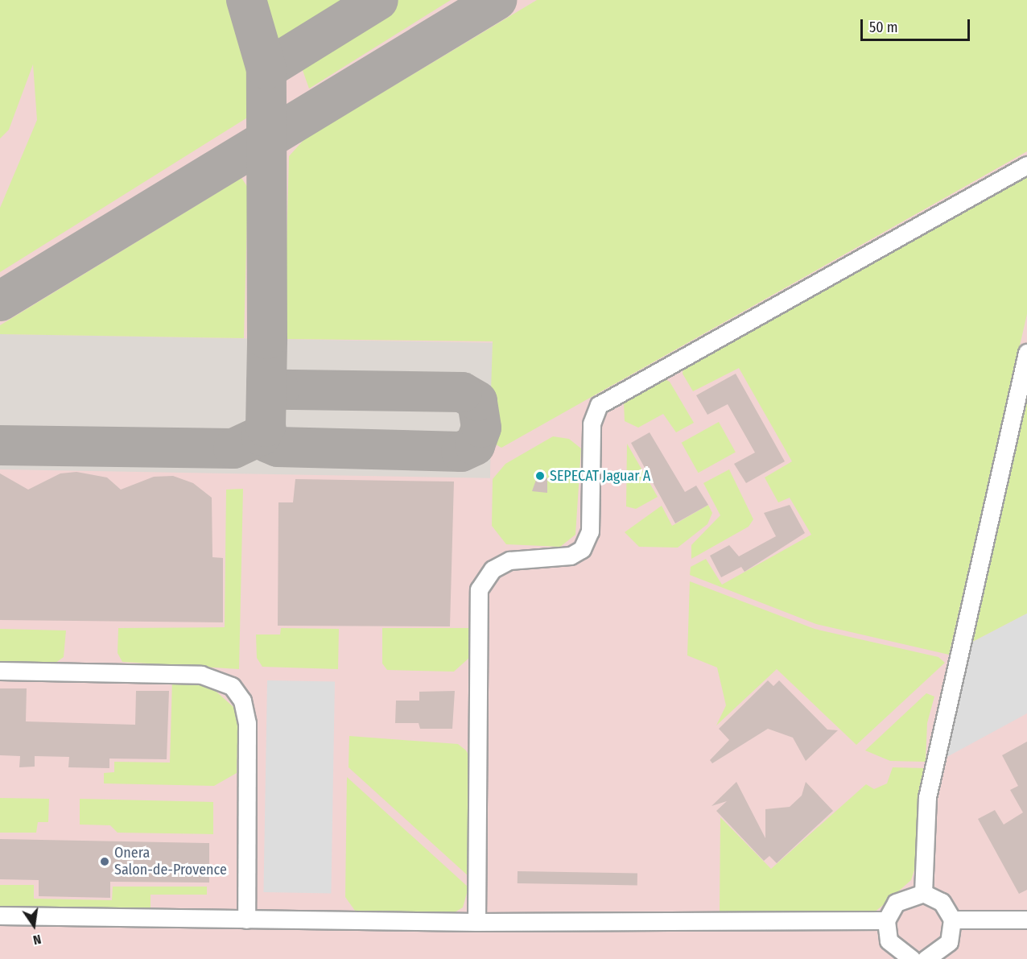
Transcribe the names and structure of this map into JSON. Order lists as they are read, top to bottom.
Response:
{
  "places": ["SEPECAT Jaguar A", "Onera Salon-de-Provence"],
  "scale_bar": "50 m",
  "north": "bottom"
}
